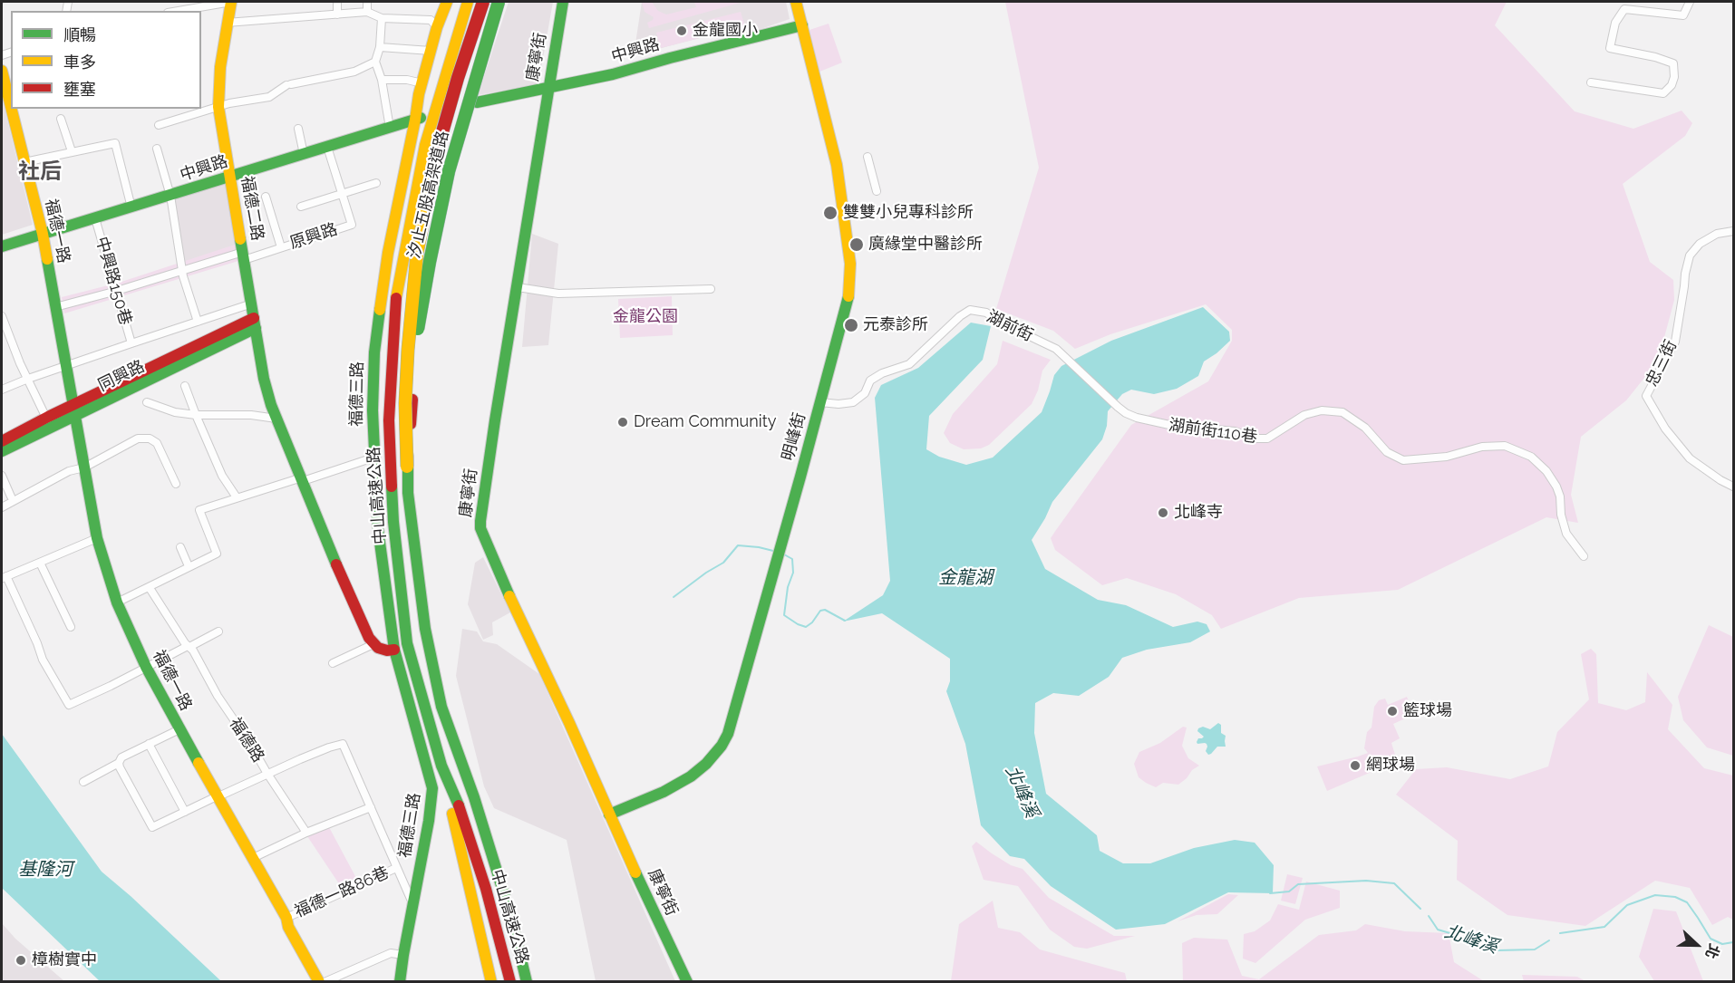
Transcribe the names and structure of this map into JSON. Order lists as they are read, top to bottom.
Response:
{
  "streets": {
    "main road": [
      "中興路",
      "康寧街",
      "汐止五股高架道路",
      "福德二路",
      "福德一路",
      "同興路",
      "福德三路",
      "明峰街",
      "中山高速公路"
    ],
    "street": [
      "原興路",
      "中興路150巷",
      "湖前街",
      "忠三街",
      "湖前街110巷",
      "福德路",
      "福德一路86巷"
    ]
  },
  "crossings": [
    ["中興路", "康寧街"],
    ["中興路", "福德二路"],
    ["中興路", "福德一路"],
    ["中興路", "中興路150巷"],
    ["中興路", "福德三路"],
    ["中興路", "明峰街"],
    ["康寧街", "明峰街"],
    ["汐止五股高架道路", "中山高速公路"],
    ["福德二路", "原興路"],
    ["福德二路", "同興路"],
    ["福德一路", "原興路"],
    ["福德一路", "同興路"],
    ["福德一路", "福德一路86巷"],
    ["原興路", "中興路150巷"],
    ["湖前街", "湖前街110巷"],
    ["湖前街", "明峰街"],
    ["福德三路", "福德一路86巷"],
    ["福德路", "福德一路86巷"]
  ],
  "districts": ["社后"],
  "water": ["金龍湖", "北峰溪", "基隆河"],
  "parks": ["金龍公園"],
  "places": [
    "金龍國小",
    "雙雙小兒專科診所",
    "廣緣堂中醫診所",
    "元泰診所",
    "Dream Community",
    "北峰寺",
    "籃球場",
    "網球場",
    "樟樹實中"
  ],
  "legend": ["順暢", "車多", "壅塞"],
  "north": "right"
}
